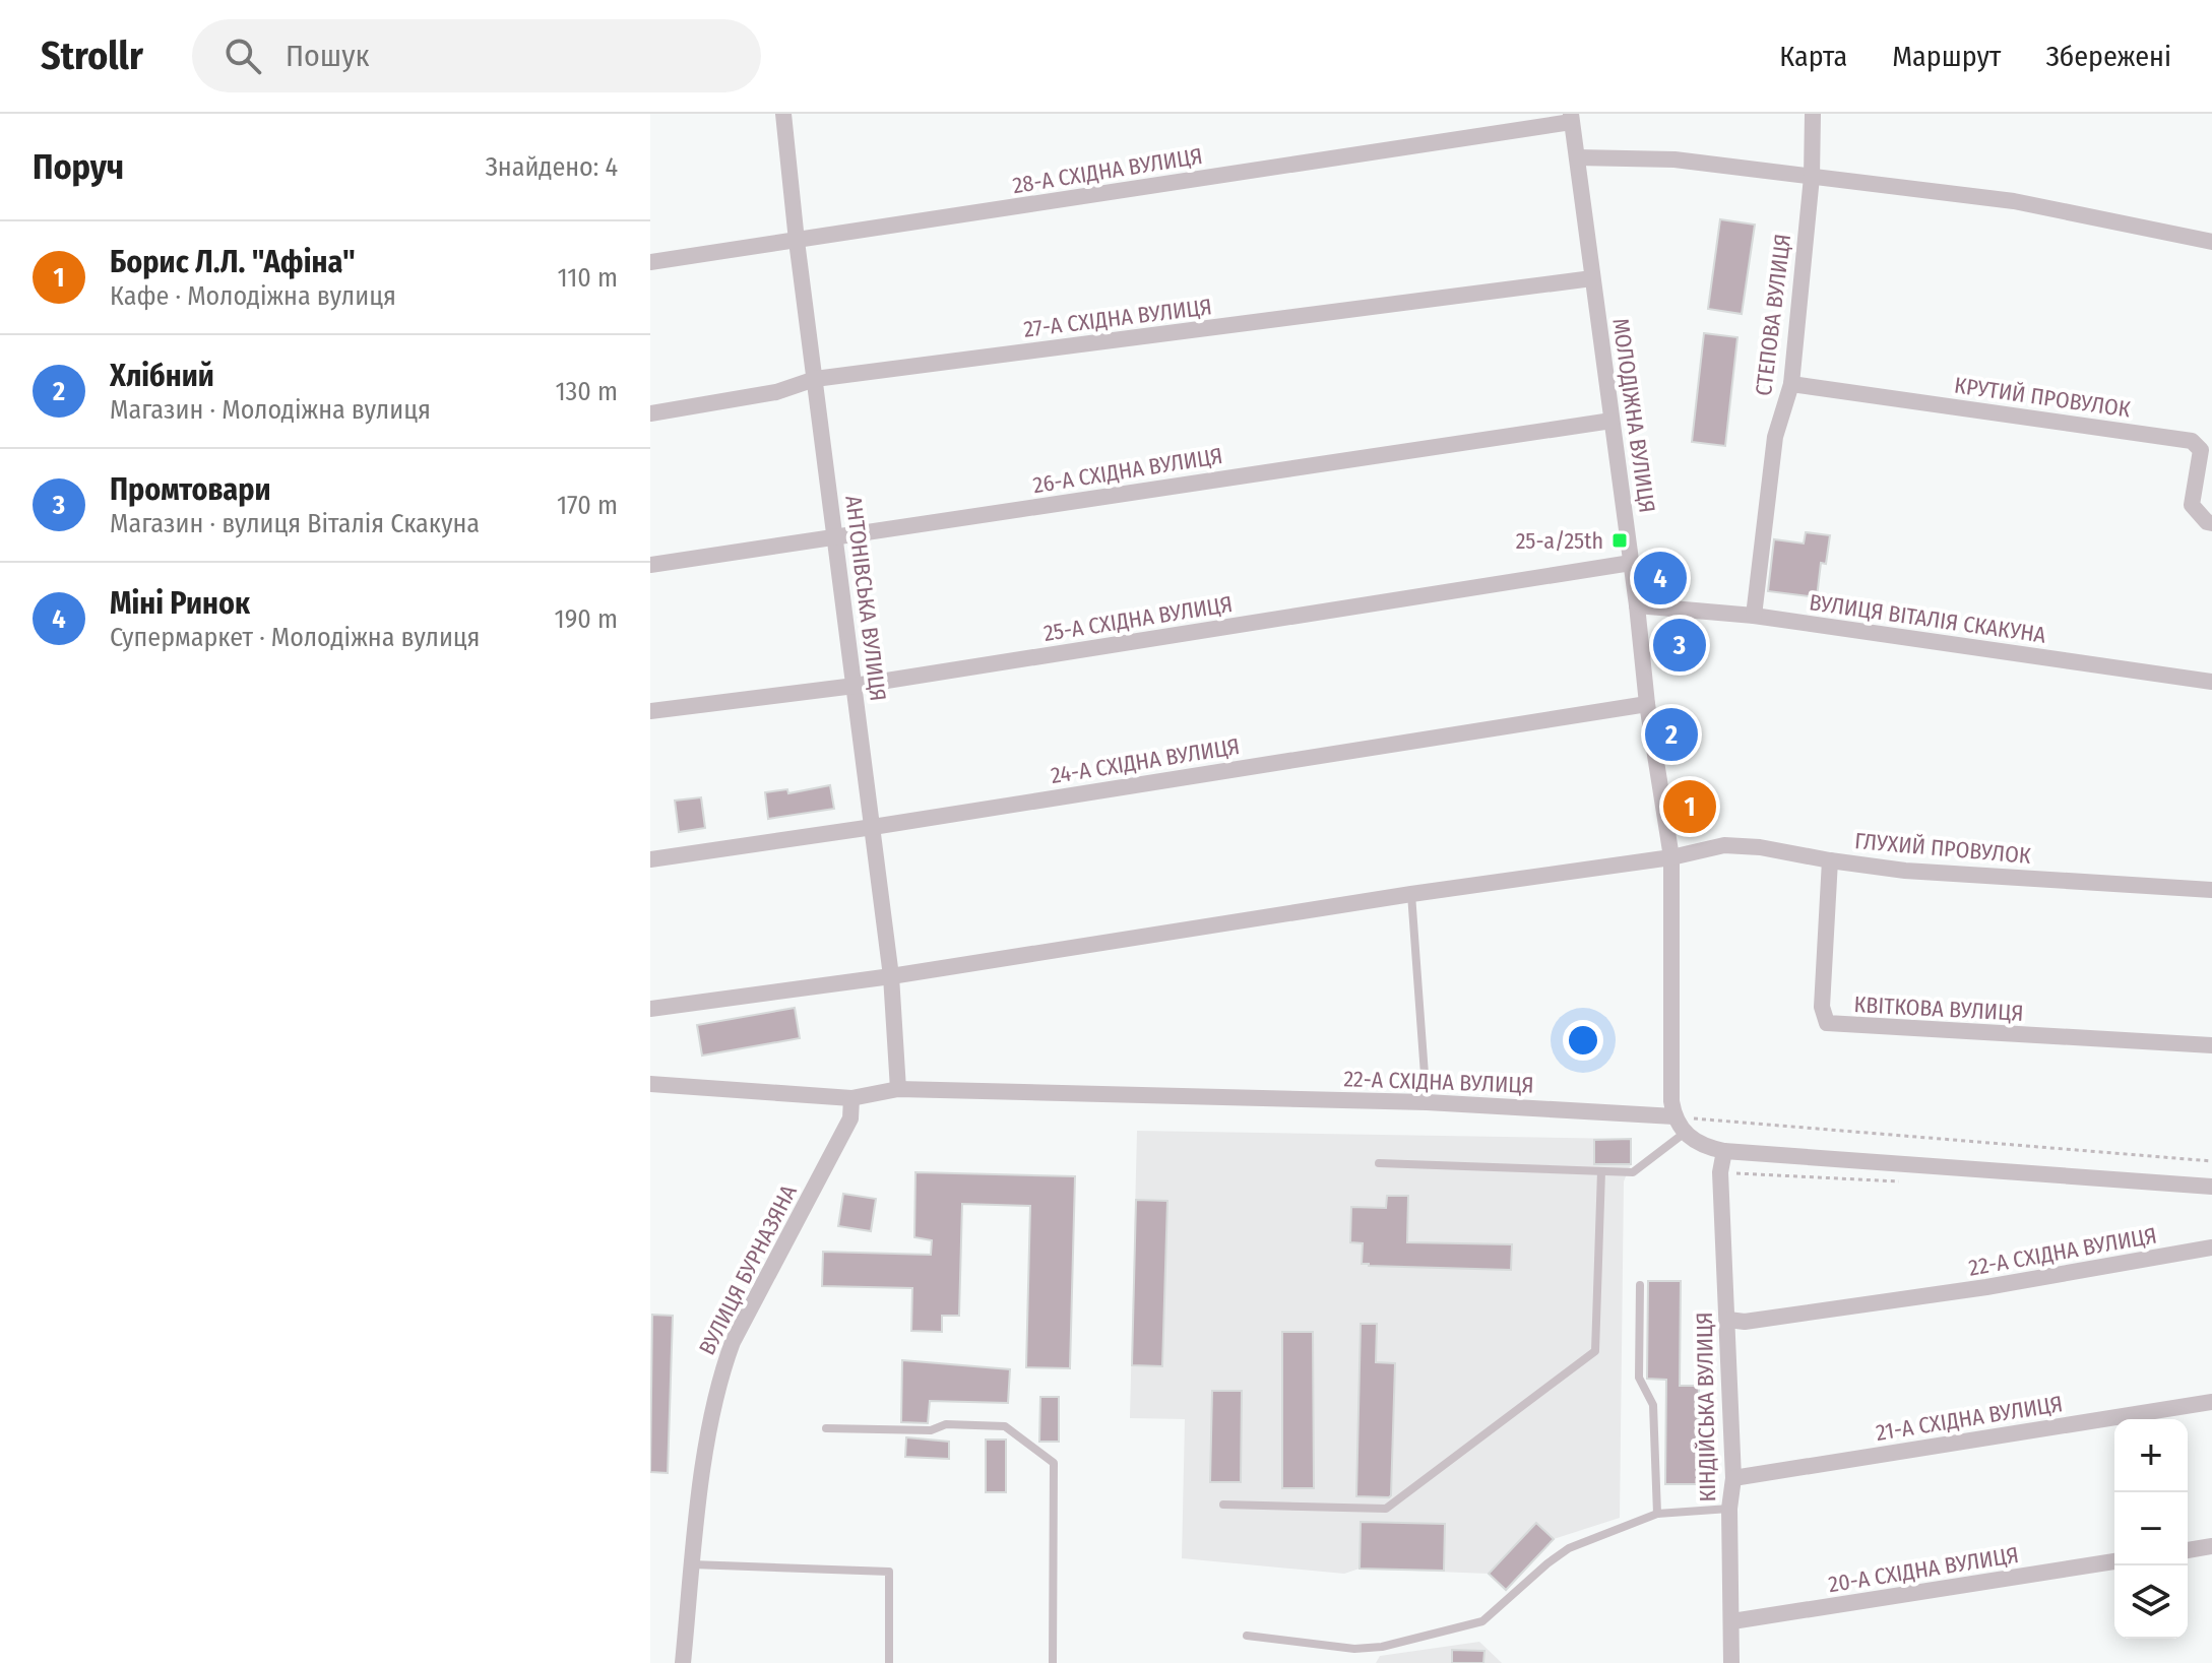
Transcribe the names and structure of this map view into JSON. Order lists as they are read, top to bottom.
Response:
{
  "streets": {
    "street": [
      "28-А СХІДНА ВУЛИЦЯ",
      "СТЕПОВА ВУЛИЦЯ",
      "27-А СХІДНА ВУЛИЦЯ",
      "КРУТИЙ ПРОВУЛОК",
      "МОЛОДІЖНА ВУЛИЦЯ",
      "26-А СХІДНА ВУЛИЦЯ",
      "АНТОНІВСЬКА ВУЛИЦЯ",
      "25-А СХІДНА ВУЛИЦЯ",
      "ВУЛИЦЯ ВІТАЛІЯ СКАКУНА",
      "24-А СХІДНА ВУЛИЦЯ",
      "ГЛУХИЙ ПРОВУЛОК",
      "КВІТКОВА ВУЛИЦЯ",
      "22-А СХІДНА ВУЛИЦЯ",
      "ВУЛИЦЯ БУРНАЗЯНА",
      "КІНДІЙСЬКА ВУЛИЦЯ",
      "21-А СХІДНА ВУЛИЦЯ",
      "20-А СХІДНА ВУЛИЦЯ"
    ]
  },
  "crossings": [
    ["28-А СХІДНА ВУЛИЦЯ", "МОЛОДІЖНА ВУЛИЦЯ"],
    ["28-А СХІДНА ВУЛИЦЯ", "АНТОНІВСЬКА ВУЛИЦЯ"],
    ["СТЕПОВА ВУЛИЦЯ", "КРУТИЙ ПРОВУЛОК"],
    ["СТЕПОВА ВУЛИЦЯ", "ВУЛИЦЯ ВІТАЛІЯ СКАКУНА"],
    ["27-А СХІДНА ВУЛИЦЯ", "МОЛОДІЖНА ВУЛИЦЯ"],
    ["27-А СХІДНА ВУЛИЦЯ", "АНТОНІВСЬКА ВУЛИЦЯ"],
    ["МОЛОДІЖНА ВУЛИЦЯ", "26-А СХІДНА ВУЛИЦЯ"],
    ["МОЛОДІЖНА ВУЛИЦЯ", "25-А СХІДНА ВУЛИЦЯ"],
    ["МОЛОДІЖНА ВУЛИЦЯ", "ВУЛИЦЯ ВІТАЛІЯ СКАКУНА"],
    ["МОЛОДІЖНА ВУЛИЦЯ", "24-А СХІДНА ВУЛИЦЯ"],
    ["МОЛОДІЖНА ВУЛИЦЯ", "ГЛУХИЙ ПРОВУЛОК"],
    ["МОЛОДІЖНА ВУЛИЦЯ", "22-А СХІДНА ВУЛИЦЯ"],
    ["26-А СХІДНА ВУЛИЦЯ", "АНТОНІВСЬКА ВУЛИЦЯ"],
    ["АНТОНІВСЬКА ВУЛИЦЯ", "25-А СХІДНА ВУЛИЦЯ"],
    ["АНТОНІВСЬКА ВУЛИЦЯ", "24-А СХІДНА ВУЛИЦЯ"],
    ["АНТОНІВСЬКА ВУЛИЦЯ", "ГЛУХИЙ ПРОВУЛОК"],
    ["АНТОНІВСЬКА ВУЛИЦЯ", "22-А СХІДНА ВУЛИЦЯ"],
    ["ГЛУХИЙ ПРОВУЛОК", "КВІТКОВА ВУЛИЦЯ"],
    ["22-А СХІДНА ВУЛИЦЯ", "ВУЛИЦЯ БУРНАЗЯНА"],
    ["22-А СХІДНА ВУЛИЦЯ", "КІНДІЙСЬКА ВУЛИЦЯ"],
    ["КІНДІЙСЬКА ВУЛИЦЯ", "21-А СХІДНА ВУЛИЦЯ"],
    ["КІНДІЙСЬКА ВУЛИЦЯ", "20-А СХІДНА ВУЛИЦЯ"]
  ],
  "places": {
    "transit": ["25-а/25th"]
  },
  "page": {
    "header": "Strollr",
    "search": "Пошук",
    "nav": ["Карта", "Маршрут", "Збережені"],
    "heading": ["Поруч", "Знайдено: 4"],
    "list": [
      {
        "mark": "1",
        "name": "Борис Л.Л. \"Афіна\"",
        "note": "Кафе · Молодіжна вулиця",
        "value": "110 m"
      },
      {
        "mark": "2",
        "name": "Хлібний",
        "note": "Магазин · Молодіжна вулиця",
        "value": "130 m"
      },
      {
        "mark": "3",
        "name": "Промтовари",
        "note": "Магазин · вулиця Віталія Скакуна",
        "value": "170 m"
      },
      {
        "mark": "4",
        "name": "Міні Ринок",
        "note": "Супермаркет · Молодіжна вулиця",
        "value": "190 m"
      }
    ],
    "pins": [
      "4",
      "3",
      "2",
      "1"
    ],
    "map_buttons": ["+", "−"]
  }
}
